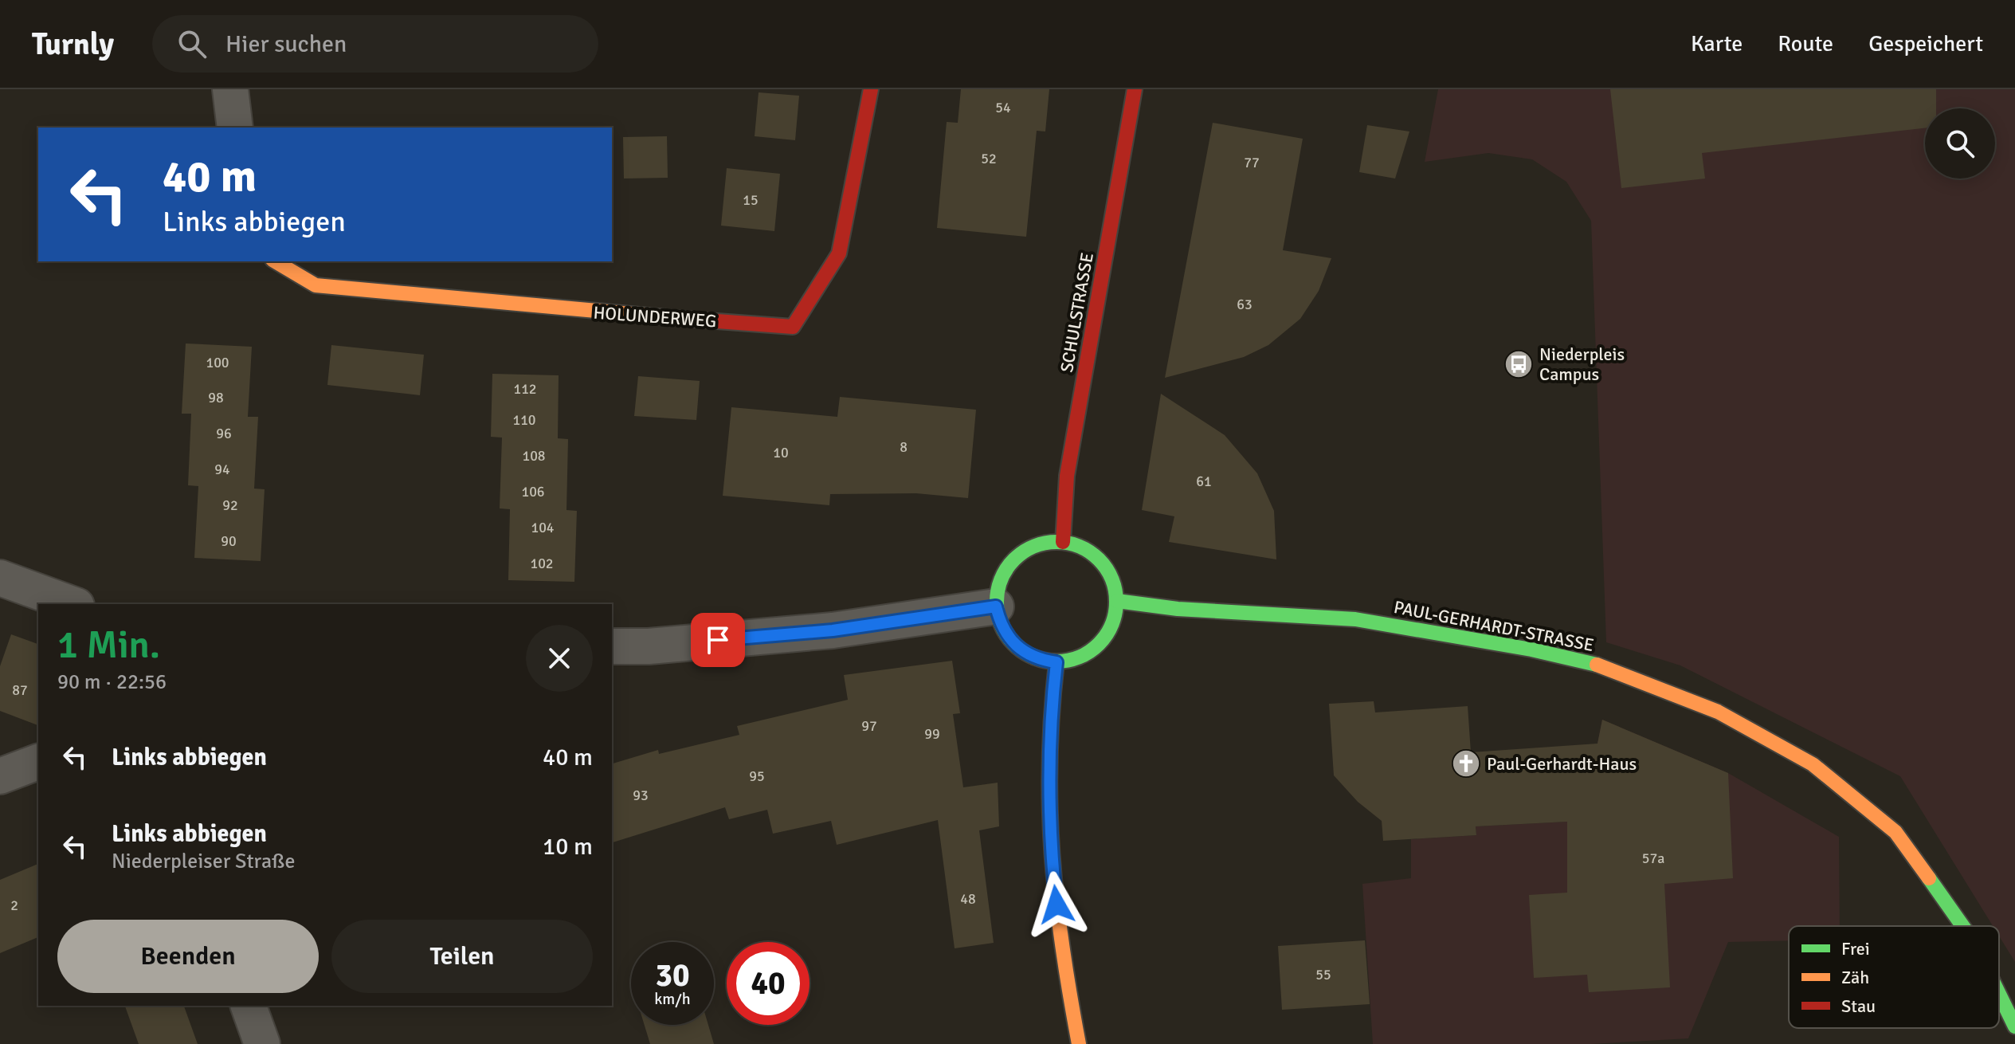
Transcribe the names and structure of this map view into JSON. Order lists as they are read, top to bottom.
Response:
{
  "streets": {
    "street": ["SCHULSTRASSE", "HOLUNDERWEG", "PAUL-GERHARDT-STRASSE"]
  },
  "crossings": [
    ["SCHULSTRASSE", "PAUL-GERHARDT-STRASSE"]
  ],
  "places": {
    "bus stop": ["Niederpleis Campus"],
    "church": ["Paul-Gerhardt-Haus"]
  },
  "house_numbers": [
    "54",
    "52",
    "77",
    "15",
    "63",
    "100",
    "112",
    "98",
    "110",
    "96",
    "8",
    "10",
    "108",
    "94",
    "61",
    "106",
    "92",
    "104",
    "90",
    "102",
    "87",
    "97",
    "99",
    "95",
    "93",
    "57a",
    "48",
    "2",
    "55"
  ],
  "legend": ["Frei", "Zäh", "Stau"],
  "page": {
    "header": "Turnly",
    "search": "Hier suchen",
    "nav": ["Karte", "Route", "Gespeichert"],
    "turn": ["40 m", "Links abbiegen"],
    "heading": ["1 Min.", "90 m · 22:56"],
    "list": [
      {
        "name": "Links abbiegen",
        "value": "40 m"
      },
      {
        "name": "Links abbiegen",
        "note": "Niederpleiser Straße",
        "value": "10 m"
      }
    ],
    "buttons": ["Beenden", "Teilen"],
    "speed": "30 km/h",
    "limit": "40"
  }
}
